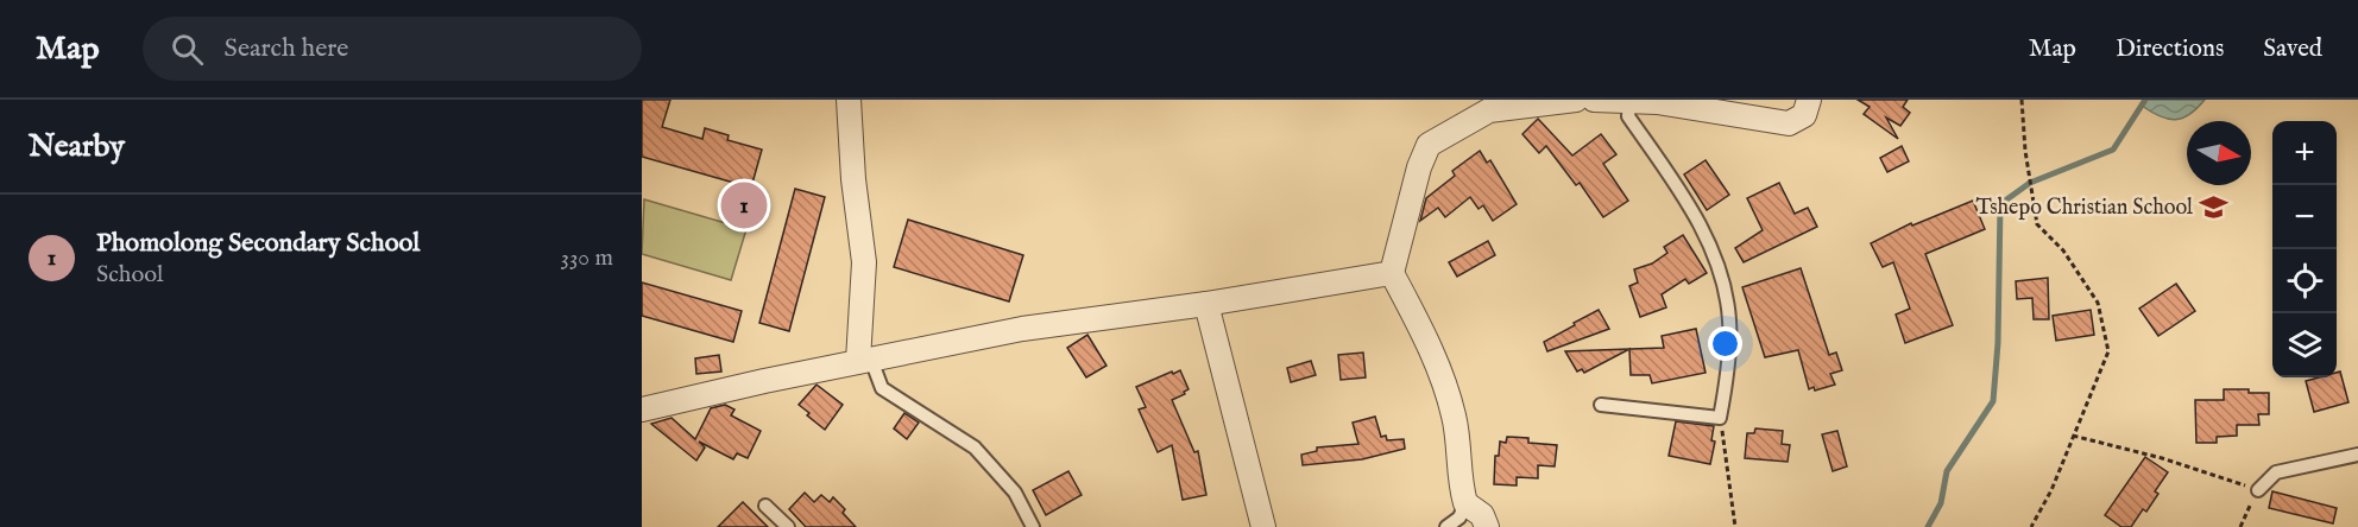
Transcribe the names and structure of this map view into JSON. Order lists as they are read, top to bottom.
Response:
{
  "places": {
    "school or university": ["Tshepo Christian School"]
  },
  "north": "right",
  "page": {
    "header": "Map",
    "search": "Search here",
    "nav": ["Map", "Directions", "Saved"],
    "heading": "Nearby",
    "map_buttons": ["+", "−"],
    "pins": "1",
    "list": [
      {
        "mark": "1",
        "name": "Phomolong Secondary School",
        "note": "School",
        "value": "330 m"
      }
    ]
  }
}
